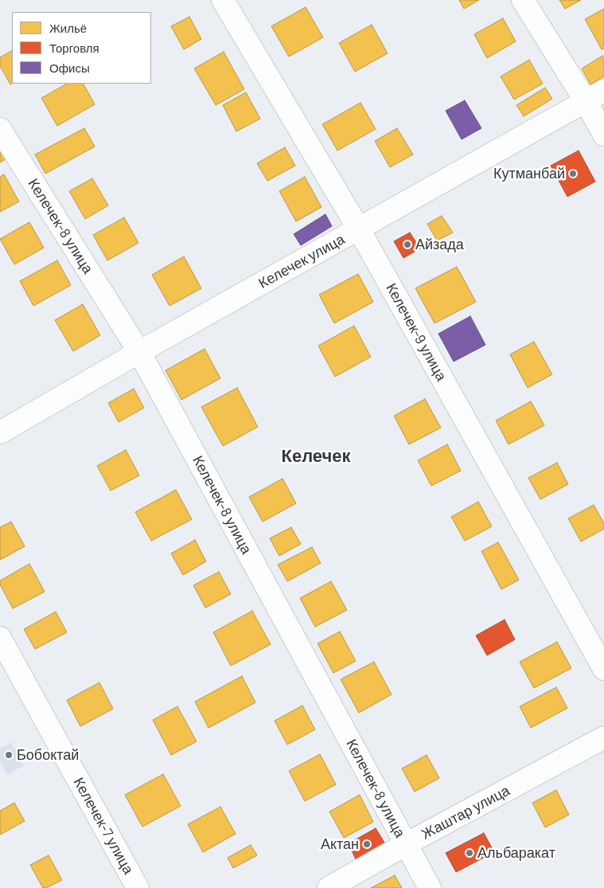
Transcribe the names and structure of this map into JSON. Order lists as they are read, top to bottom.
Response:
{
  "streets": {
    "street": [
      "Келечек-8 улица",
      "Келечек улица",
      "Келечек-9 улица",
      "Жаштар улица",
      "Келечек-7 улица"
    ]
  },
  "crossings": [
    ["Келечек-8 улица", "Келечек улица"],
    ["Келечек-8 улица", "Жаштар улица"],
    ["Келечек улица", "Келечек-9 улица"]
  ],
  "districts": ["Келечек"],
  "places": [
    "Кутманбай",
    "Айзада",
    "Бобоктай",
    "Актан",
    "Альбаракат"
  ],
  "legend": ["Жильё", "Торговля", "Офисы"]
}
